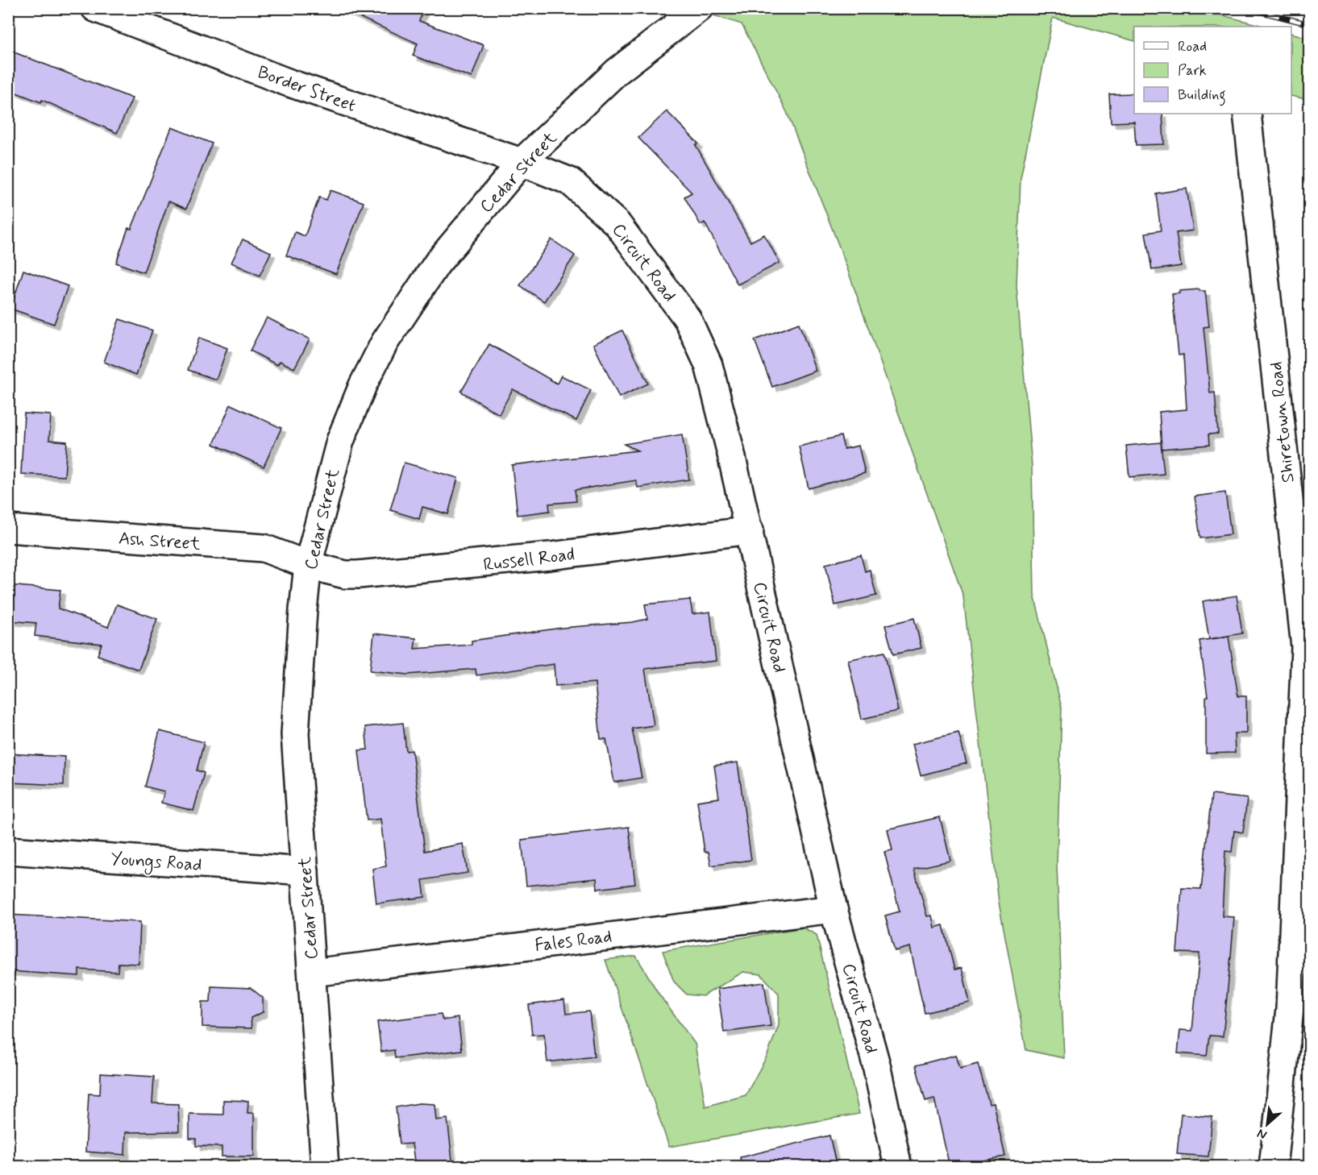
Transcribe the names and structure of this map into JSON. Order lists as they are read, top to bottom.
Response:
{
  "streets": {
    "street": [
      "Border Street",
      "Cedar Street",
      "Circuit Road",
      "Shiretown Road",
      "Ash Street",
      "Russell Road",
      "Youngs Road",
      "Fales Road"
    ]
  },
  "crossings": [
    ["Border Street", "Cedar Street"],
    ["Border Street", "Circuit Road"],
    ["Cedar Street", "Circuit Road"],
    ["Cedar Street", "Ash Street"],
    ["Cedar Street", "Russell Road"],
    ["Cedar Street", "Youngs Road"],
    ["Cedar Street", "Fales Road"],
    ["Circuit Road", "Russell Road"],
    ["Circuit Road", "Fales Road"],
    ["Ash Street", "Russell Road"]
  ],
  "legend": ["Road", "Park", "Building"],
  "north": "bottom left"
}
